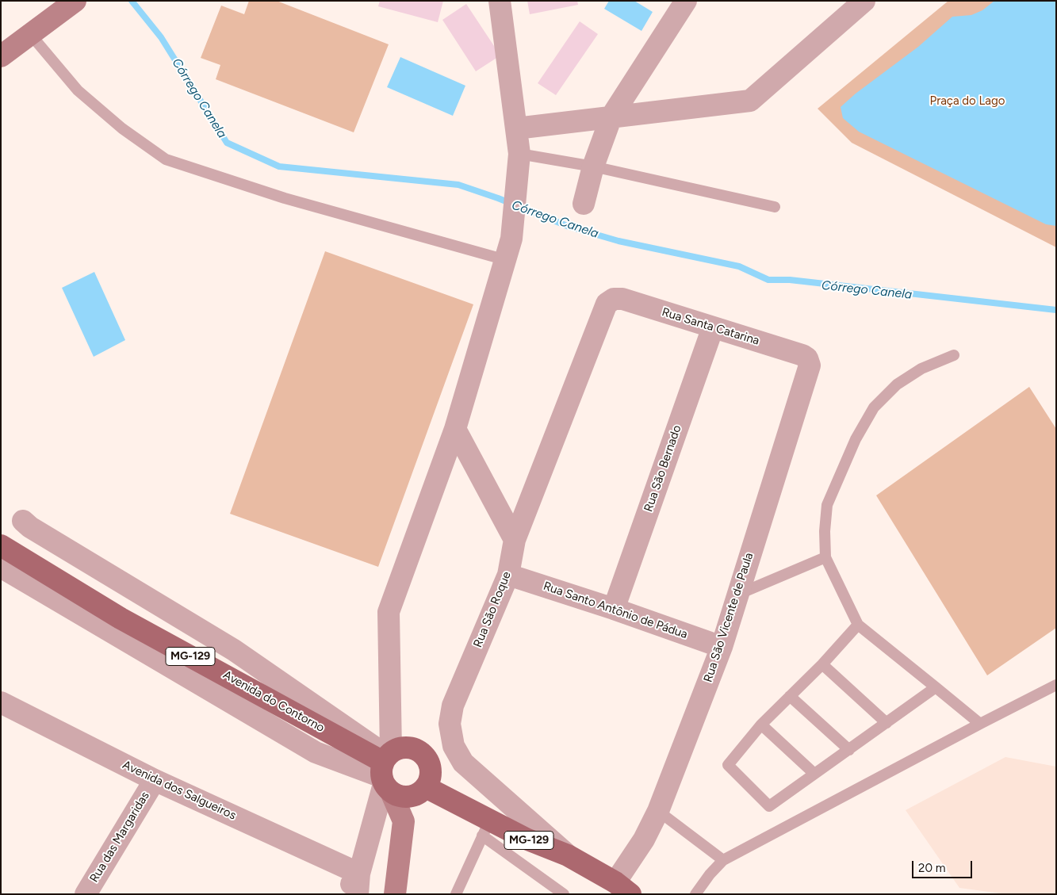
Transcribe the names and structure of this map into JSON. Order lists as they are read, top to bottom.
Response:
{
  "streets": {
    "main road": ["MG-129", "Avenida do Contorno"],
    "street": [
      "Rua Santa Catarina",
      "Rua São Bernado",
      "Rua São Roque",
      "Rua Santo Antônio de Pádua",
      "Rua São Vicente de Paula",
      "Avenida dos Salgueiros",
      "Rua das Margaridas"
    ]
  },
  "crossings": [
    ["Rua Santa Catarina", "Rua São Bernado"],
    ["Rua Santa Catarina", "Rua São Roque"],
    ["Rua Santa Catarina", "Rua São Vicente de Paula"],
    ["Rua São Bernado", "Rua Santo Antônio de Pádua"],
    ["Rua São Roque", "Rua Santo Antônio de Pádua"],
    ["Rua São Roque", "MG-129"],
    ["Rua Santo Antônio de Pádua", "Rua São Vicente de Paula"],
    ["Rua São Vicente de Paula", "MG-129"],
    ["MG-129", "Avenida do Contorno"],
    ["Avenida dos Salgueiros", "Rua das Margaridas"]
  ],
  "water": ["Córrego Canela"],
  "parks": ["Praça do Lago"],
  "scale_bar": "20 m"
}
